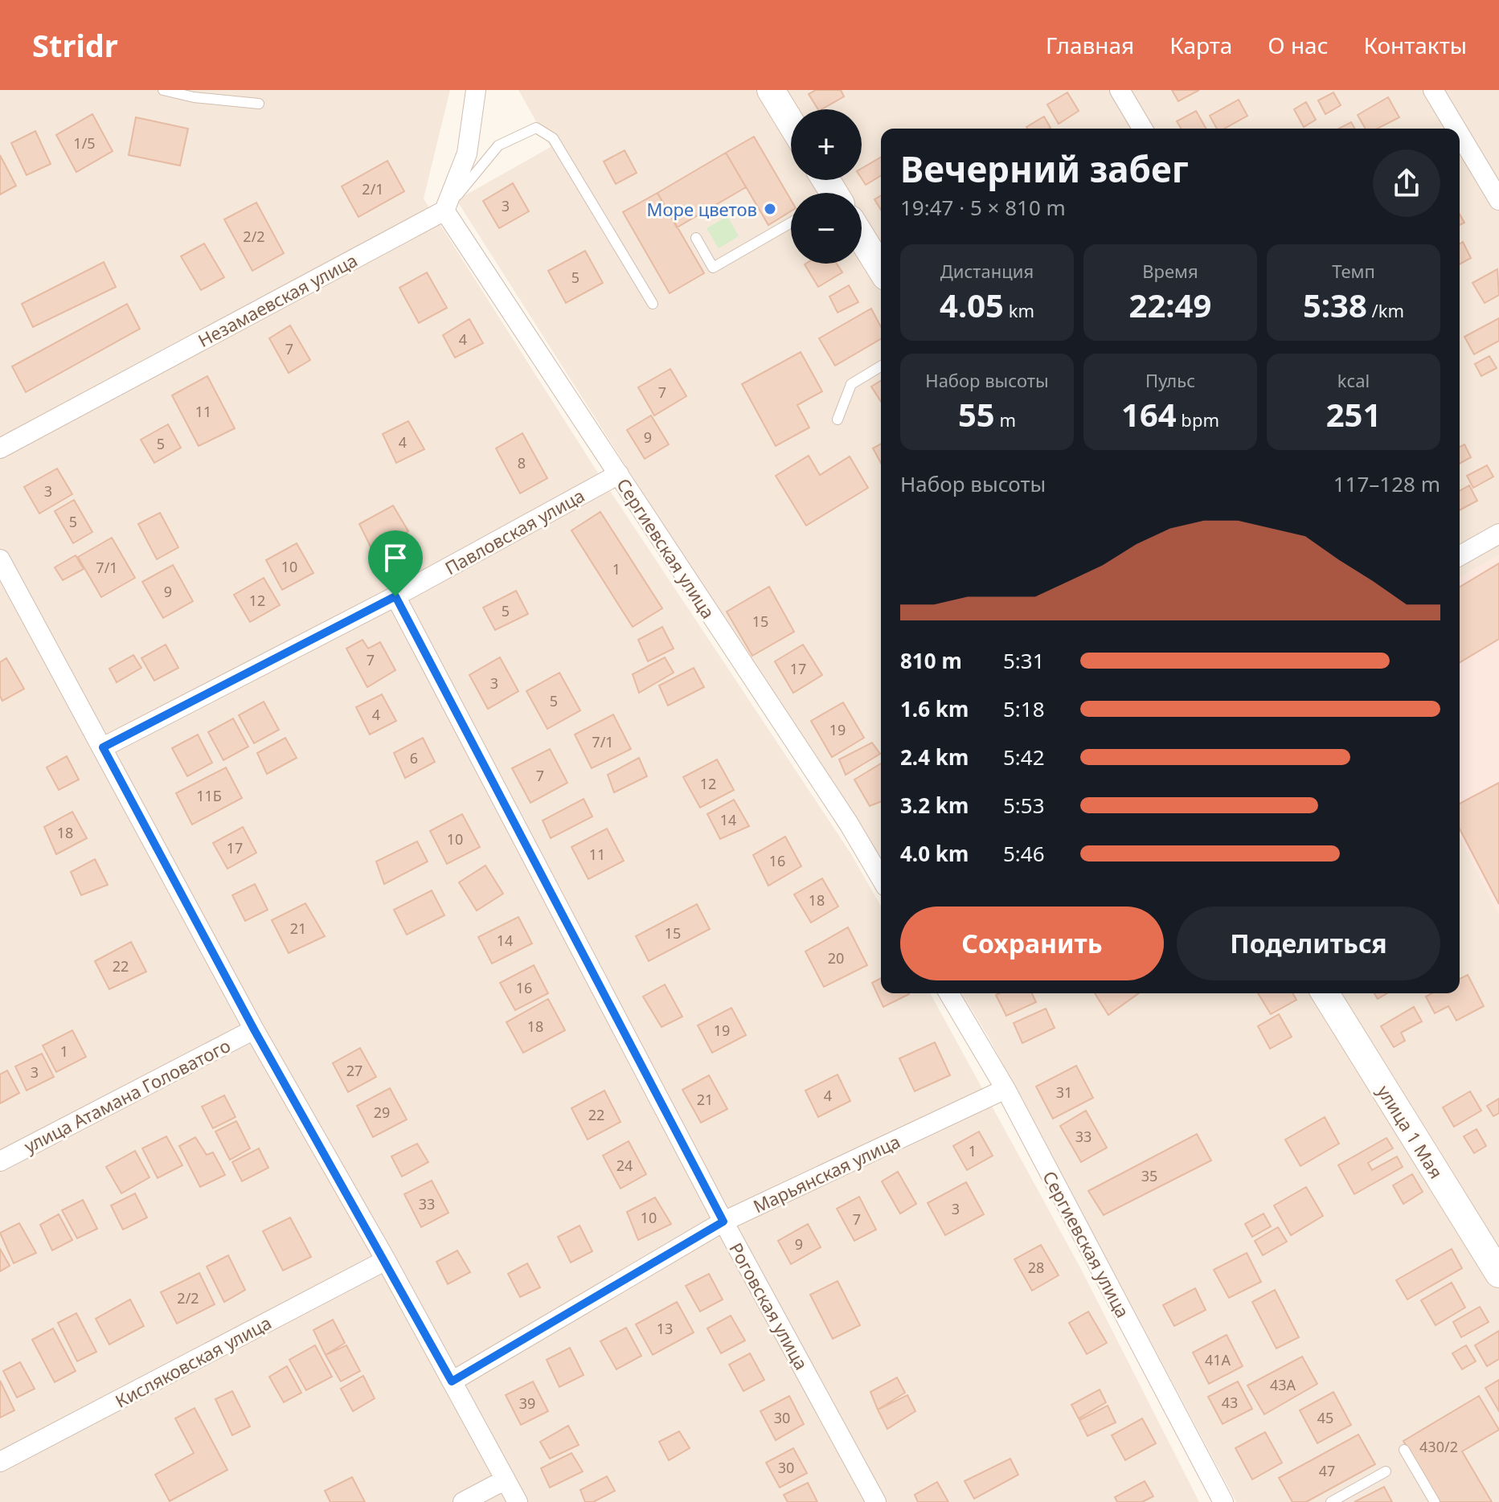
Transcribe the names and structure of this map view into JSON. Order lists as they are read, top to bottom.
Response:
{
  "streets": {
    "street": [
      "Незамаевская улица",
      "Павловская улица",
      "Сергиевская улица",
      "улица Атамана Головатого",
      "улица 1 Мая",
      "Марьянская улица",
      "Роговская улица",
      "Кисляковская улица"
    ]
  },
  "crossings": [
    ["Незамаевская улица", "Сергиевская улица"],
    ["Павловская улица", "Сергиевская улица"],
    ["Павловская улица", "Роговская улица"],
    ["Сергиевская улица", "Марьянская улица"],
    ["Марьянская улица", "Роговская улица"]
  ],
  "places": ["Море цветов"],
  "house_numbers": [
    "1/5",
    "2/1",
    "3",
    "2/2",
    "5",
    "4",
    "7",
    "7",
    "11",
    "9",
    "4",
    "5",
    "8",
    "3",
    "5",
    "10",
    "7/1",
    "1",
    "9",
    "12",
    "5",
    "15",
    "7",
    "17",
    "3",
    "5",
    "4",
    "19",
    "7/1",
    "6",
    "7",
    "12",
    "11Б",
    "14",
    "18",
    "10",
    "17",
    "11",
    "16",
    "18",
    "21",
    "15",
    "14",
    "20",
    "22",
    "16",
    "18",
    "19",
    "1",
    "27",
    "3",
    "31",
    "4",
    "21",
    "29",
    "22",
    "33",
    "1",
    "24",
    "35",
    "33",
    "3",
    "10",
    "7",
    "9",
    "28",
    "2/2",
    "13",
    "41А",
    "43А",
    "43",
    "39",
    "30",
    "45",
    "430/2",
    "30",
    "47"
  ],
  "page": {
    "header": "Stridr",
    "nav": [
      "Главная",
      "Карта",
      "О нас",
      "Контакты"
    ],
    "map_buttons": ["+", "−"],
    "heading": ["Вечерний забег", "19:47 · 5 × 810 m"],
    "stats": [
      ["Дистанция", "4.05 km"],
      ["Время", "22:49"],
      ["Темп", "5:38 /km"],
      ["Набор высоты", "55 m"],
      ["Пульс", "164 bpm"],
      ["kcal", "251"]
    ],
    "chart": ["Набор высоты", "117–128 m"],
    "list": [
      {
        "name": "810 m",
        "note": "5:31"
      },
      {
        "name": "1.6 km",
        "note": "5:18"
      },
      {
        "name": "2.4 km",
        "note": "5:42"
      },
      {
        "name": "3.2 km",
        "note": "5:53"
      },
      {
        "name": "4.0 km",
        "note": "5:46"
      }
    ],
    "buttons": ["Сохранить", "Поделиться"]
  }
}
